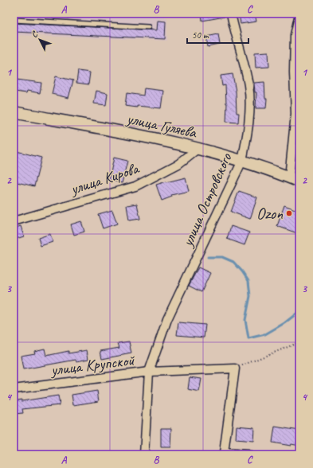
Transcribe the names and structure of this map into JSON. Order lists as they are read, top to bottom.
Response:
{
  "streets": {
    "main road": ["улица Гуляева"],
    "street": ["улица Кирова", "улица Островского", "улица Крупской"]
  },
  "crossings": [
    ["улица Гуляева", "улица Кирова"],
    ["улица Гуляева", "улица Островского"],
    ["улица Островского", "улица Крупской"]
  ],
  "places": ["Ozon"],
  "scale_bar": "50 m",
  "north": "top left",
  "grid": {
    "columns": ["A", "B", "C"],
    "rows": [
      "1",
      "2",
      "3",
      "4"
    ]
  }
}
